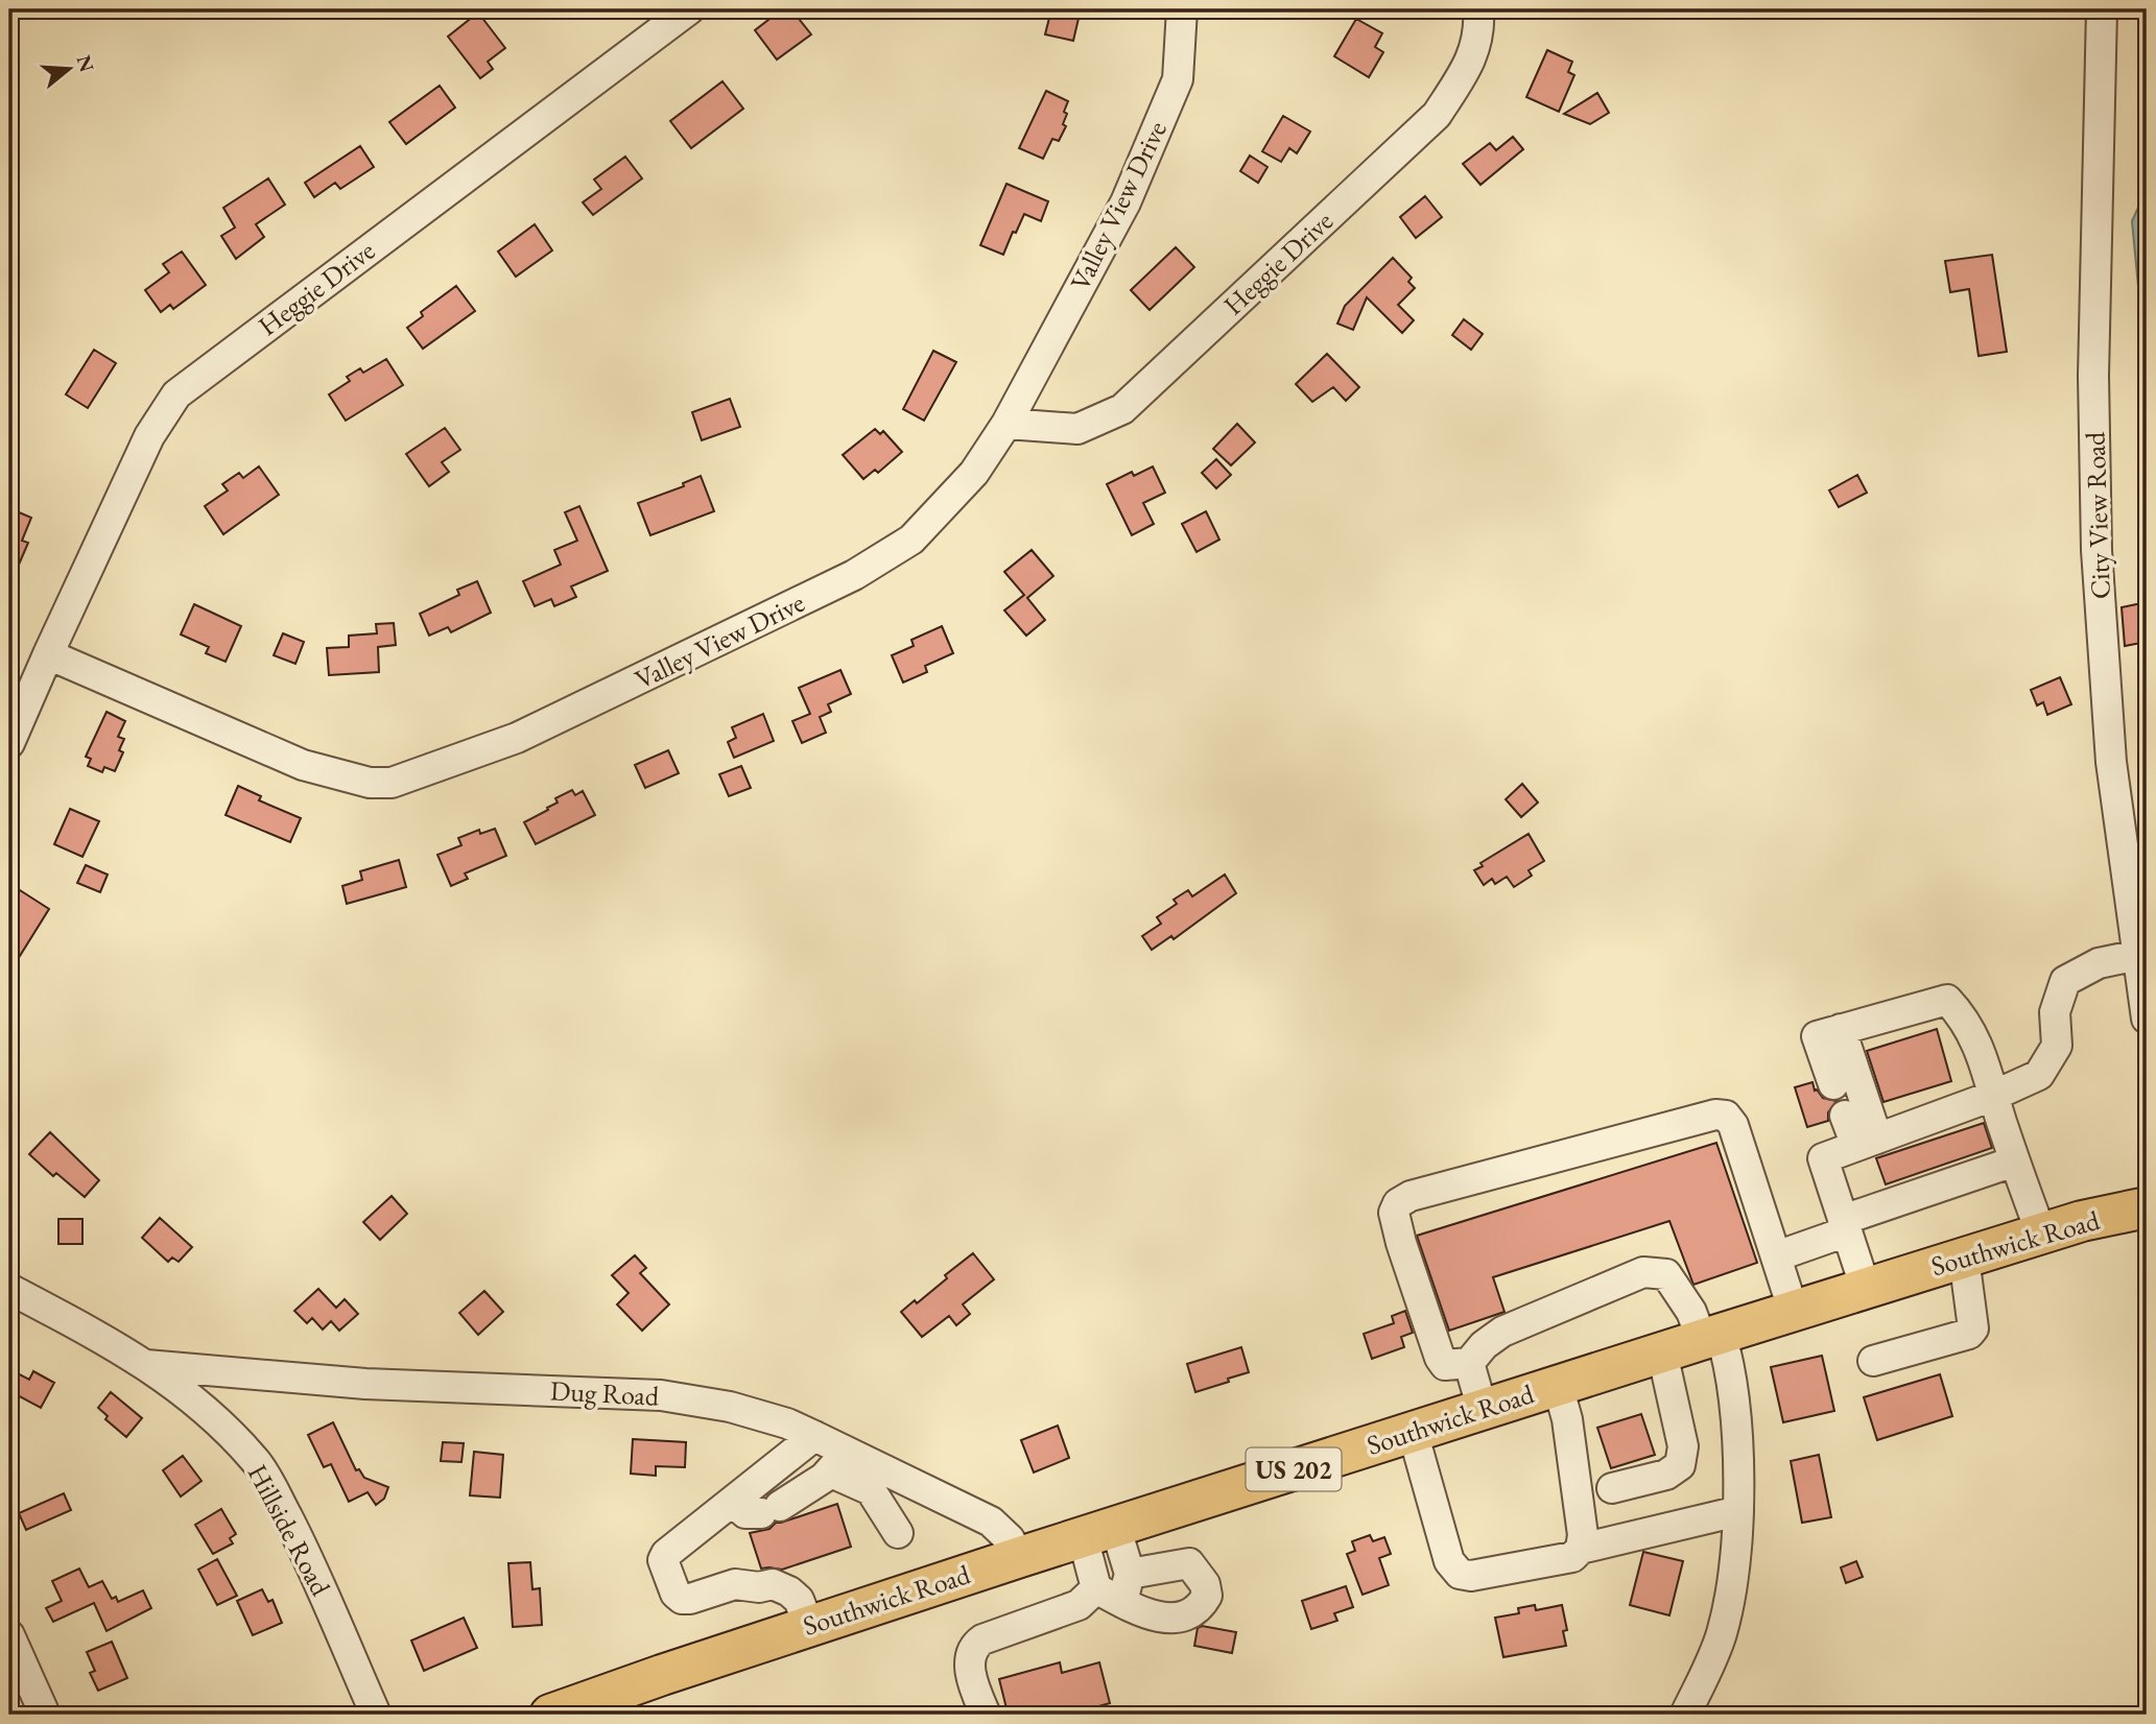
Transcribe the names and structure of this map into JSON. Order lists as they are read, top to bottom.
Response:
{
  "streets": {
    "highway": ["Southwick Road", "US 202"],
    "street": [
      "Valley View Drive",
      "Heggie Drive",
      "City View Road",
      "Dug Road",
      "Hillside Road"
    ]
  },
  "crossings": [
    ["Valley View Drive", "Heggie Drive"],
    ["Southwick Road", "Dug Road"],
    ["Dug Road", "Hillside Road"]
  ],
  "north": "right"
}
